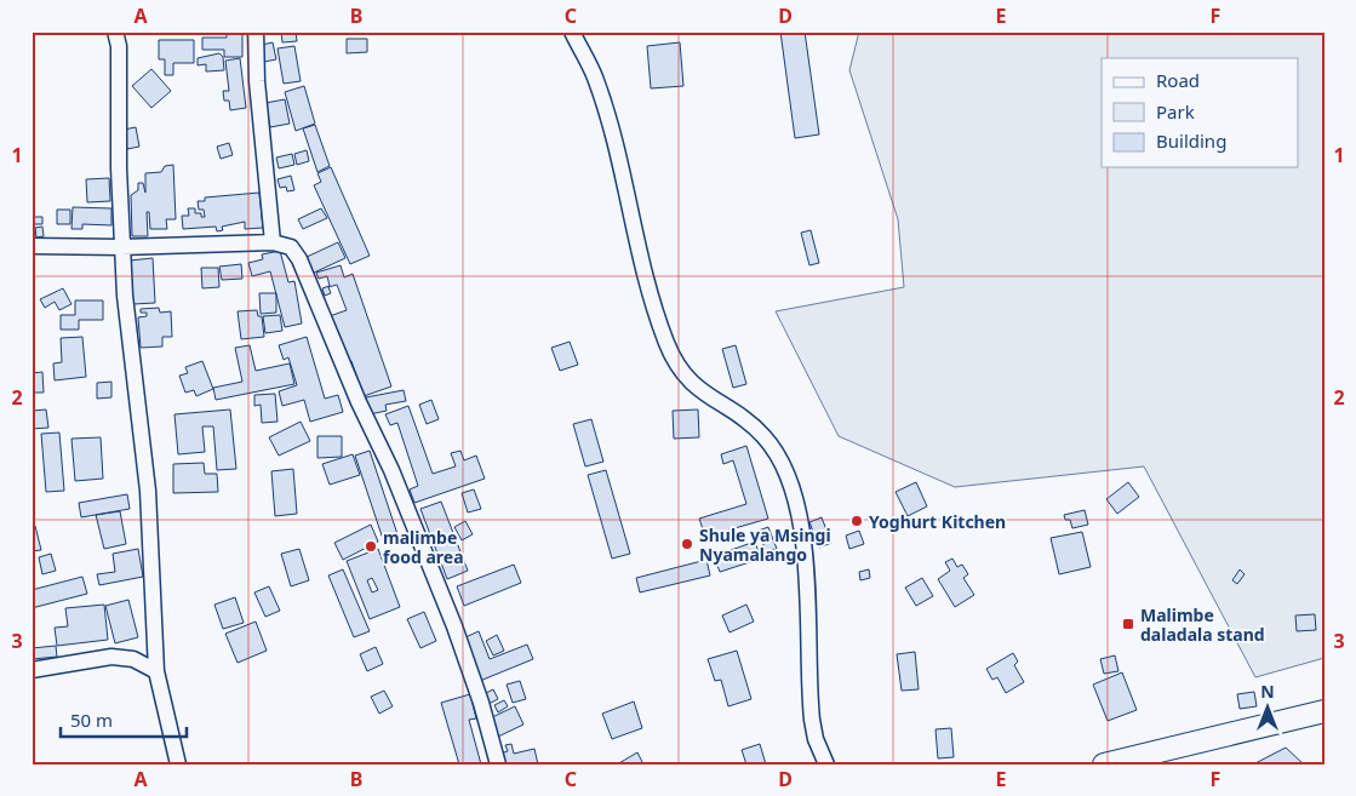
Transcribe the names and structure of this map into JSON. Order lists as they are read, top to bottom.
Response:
{
  "places": {
    "other": ["Yoghurt Kitchen", "Shule ya Msingi Nyamalango", "malimbe food area"],
    "transit": ["Malimbe daladala stand"]
  },
  "legend": ["Road", "Park", "Building"],
  "scale_bar": "50 m",
  "north": "top",
  "grid": {
    "columns": [
      "A",
      "B",
      "C",
      "D",
      "E",
      "F"
    ],
    "rows": ["1", "2", "3"]
  }
}
